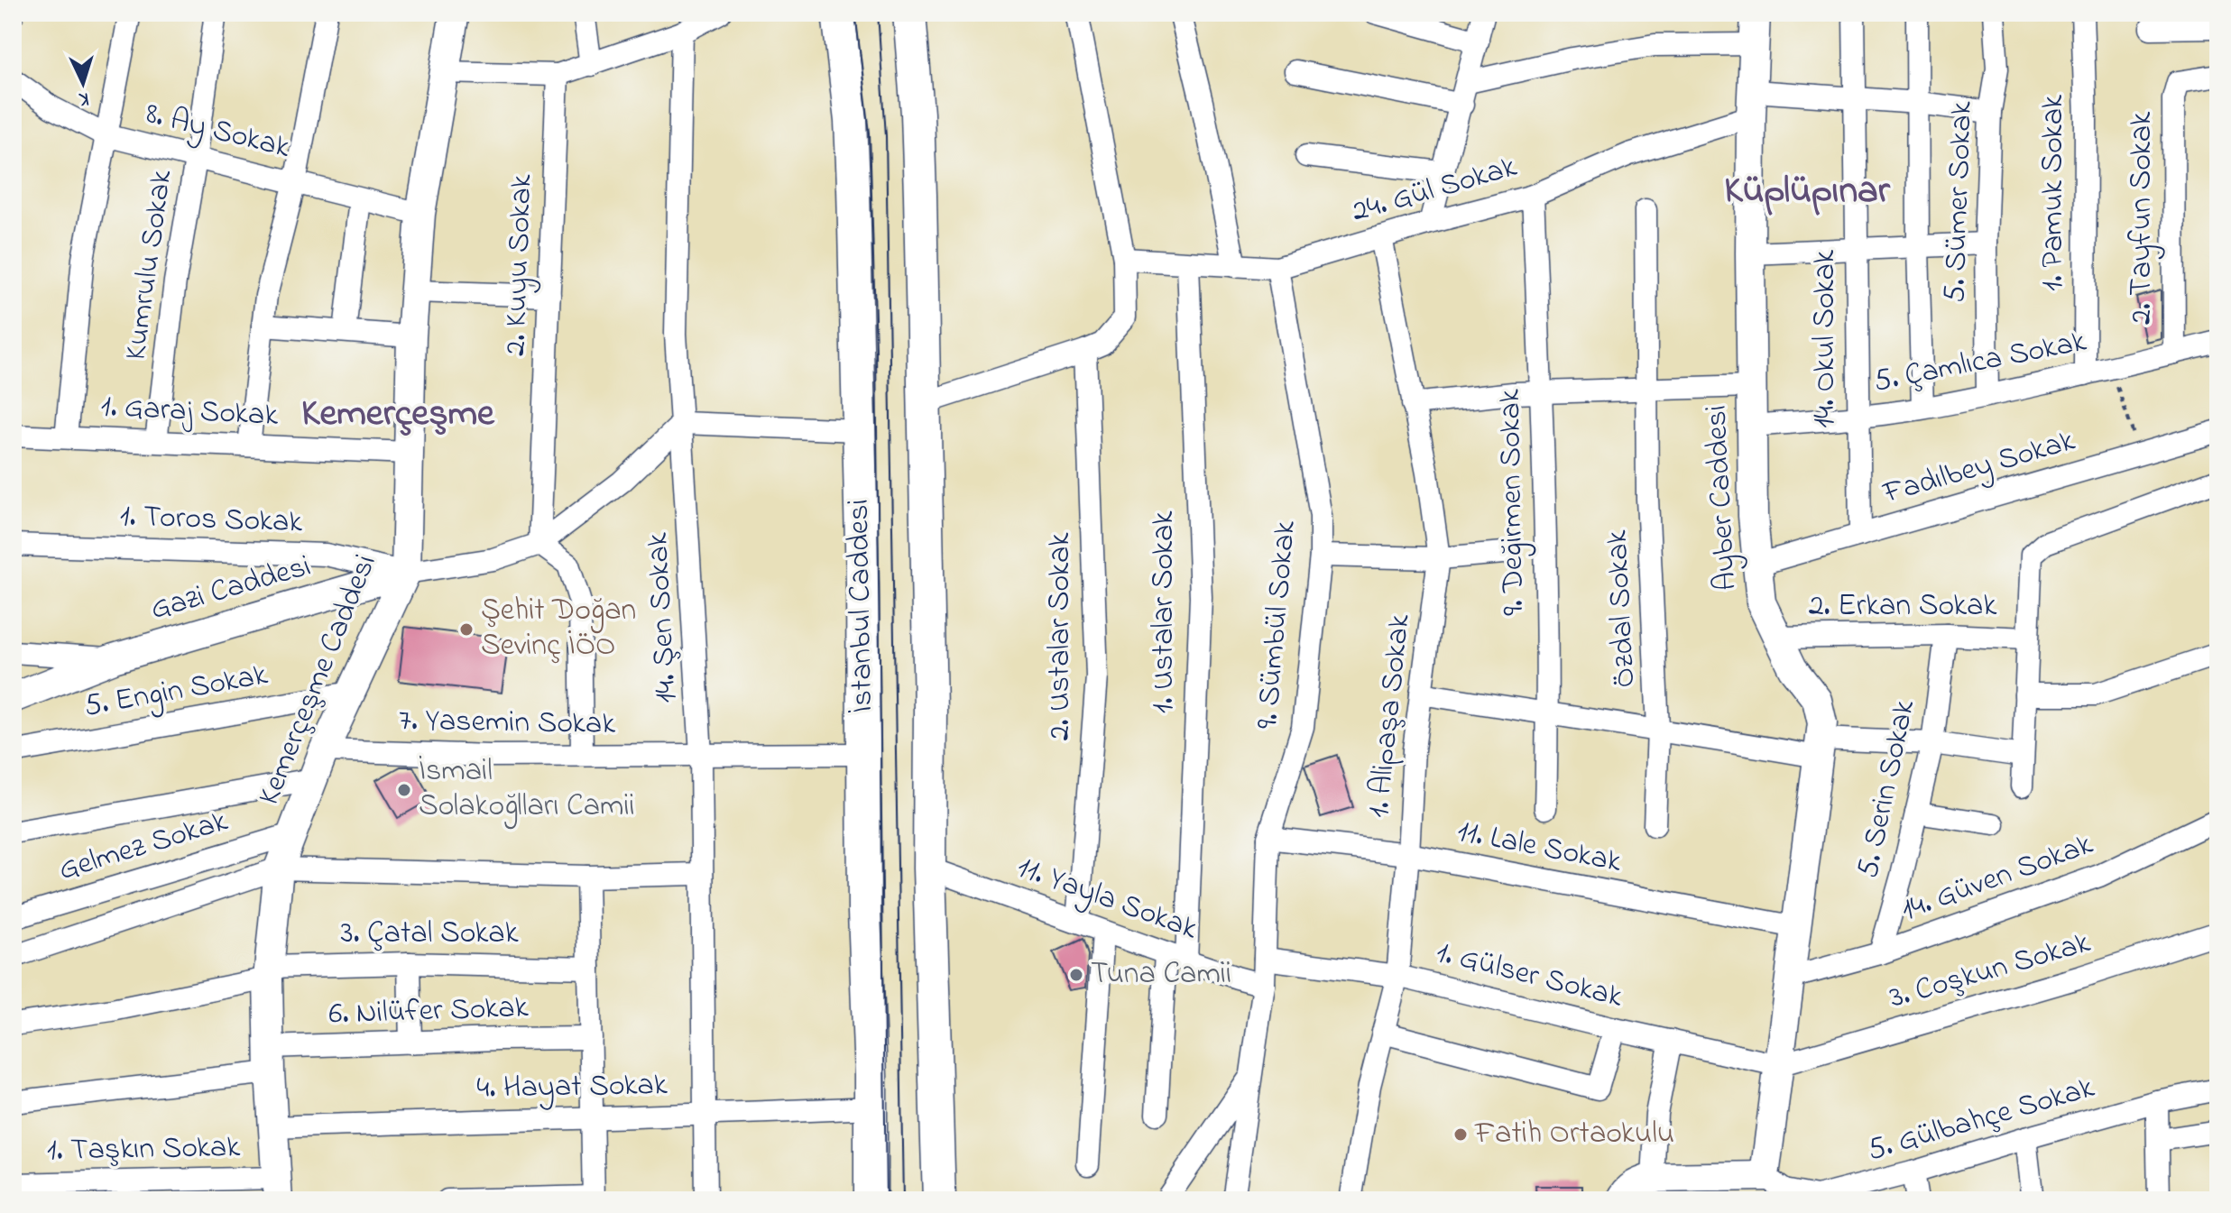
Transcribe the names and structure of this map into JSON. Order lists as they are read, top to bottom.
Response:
{
  "streets": {
    "highway": ["İstanbul Caddesi"],
    "main road": ["Ayber Caddesi", "Gazi Caddesi", "Kemerçeşme Caddesi"],
    "street": [
      "8. Ay Sokak",
      "24. Gül Sokak",
      "1. Pamuk Sokak",
      "5. Sümer Sokak",
      "2. Tayfun Sokak",
      "Kumrulu Sokak",
      "2. Kuyu Sokak",
      "14. Okul Sokak",
      "5. Çamlıca Sokak",
      "1. Garaj Sokak",
      "Fadılbey Sokak",
      "9. Değirmen Sokak",
      "1. Toros Sokak",
      "2. Erkan Sokak",
      "Özdal Sokak",
      "1. Ustalar Sokak",
      "14. Şen Sokak",
      "9. Sümbül Sokak",
      "2. Ustalar Sokak",
      "5. Engin Sokak",
      "1. Alipaşa Sokak",
      "7. Yasemin Sokak",
      "5. Serin Sokak",
      "Gelmez Sokak",
      "11. Lale Sokak",
      "14. Güven Sokak",
      "11. Yayla Sokak",
      "3. Çatal Sokak",
      "3. Coşkun Sokak",
      "1. Gülser Sokak",
      "6. Nilüfer Sokak",
      "4. Hayat Sokak",
      "5. Gülbahçe Sokak",
      "1. Taşkın Sokak"
    ]
  },
  "crossings": [
    ["8. Ay Sokak", "Kumrulu Sokak"],
    ["8. Ay Sokak", "Kemerçeşme Caddesi"],
    ["24. Gül Sokak", "Ayber Caddesi"],
    ["24. Gül Sokak", "9. Değirmen Sokak"],
    ["24. Gül Sokak", "1. Ustalar Sokak"],
    ["24. Gül Sokak", "9. Sümbül Sokak"],
    ["24. Gül Sokak", "1. Alipaşa Sokak"],
    ["1. Pamuk Sokak", "5. Çamlıca Sokak"],
    ["5. Sümer Sokak", "5. Çamlıca Sokak"],
    ["2. Tayfun Sokak", "5. Çamlıca Sokak"],
    ["Kumrulu Sokak", "1. Garaj Sokak"],
    ["2. Kuyu Sokak", "Gazi Caddesi"],
    ["14. Okul Sokak", "5. Çamlıca Sokak"],
    ["14. Okul Sokak", "Fadılbey Sokak"],
    ["5. Çamlıca Sokak", "Ayber Caddesi"],
    ["1. Garaj Sokak", "Kemerçeşme Caddesi"],
    ["Fadılbey Sokak", "Ayber Caddesi"],
    ["Ayber Caddesi", "2. Erkan Sokak"],
    ["Ayber Caddesi", "11. Lale Sokak"],
    ["Ayber Caddesi", "14. Güven Sokak"],
    ["Ayber Caddesi", "3. Coşkun Sokak"],
    ["Ayber Caddesi", "1. Gülser Sokak"],
    ["Ayber Caddesi", "5. Gülbahçe Sokak"],
    ["1. Toros Sokak", "Gazi Caddesi"],
    ["1. Toros Sokak", "Kemerçeşme Caddesi"],
    ["Gazi Caddesi", "14. Şen Sokak"],
    ["Gazi Caddesi", "Kemerçeşme Caddesi"],
    ["İstanbul Caddesi", "7. Yasemin Sokak"],
    ["İstanbul Caddesi", "4. Hayat Sokak"],
    ["2. Erkan Sokak", "5. Serin Sokak"],
    ["1. Ustalar Sokak", "11. Yayla Sokak"],
    ["14. Şen Sokak", "7. Yasemin Sokak"],
    ["14. Şen Sokak", "4. Hayat Sokak"],
    ["9. Sümbül Sokak", "11. Lale Sokak"],
    ["9. Sümbül Sokak", "11. Yayla Sokak"],
    ["9. Sümbül Sokak", "1. Gülser Sokak"],
    ["2. Ustalar Sokak", "11. Yayla Sokak"],
    ["Kemerçeşme Caddesi", "5. Engin Sokak"],
    ["Kemerçeşme Caddesi", "7. Yasemin Sokak"],
    ["Kemerçeşme Caddesi", "Gelmez Sokak"],
    ["Kemerçeşme Caddesi", "3. Çatal Sokak"],
    ["Kemerçeşme Caddesi", "6. Nilüfer Sokak"],
    ["Kemerçeşme Caddesi", "4. Hayat Sokak"],
    ["Kemerçeşme Caddesi", "1. Taşkın Sokak"],
    ["1. Alipaşa Sokak", "11. Lale Sokak"],
    ["1. Alipaşa Sokak", "1. Gülser Sokak"],
    ["5. Serin Sokak", "14. Güven Sokak"],
    ["3. Coşkun Sokak", "1. Gülser Sokak"]
  ],
  "districts": ["Küplüpınar", "Kemerçeşme"],
  "places": [
    "Şehit Doğan Sevinç İÖO",
    "İsmail Solakoğlları Camii",
    "Tuna Camii",
    "Fatih Ortaokulu"
  ],
  "north": "bottom"
}
